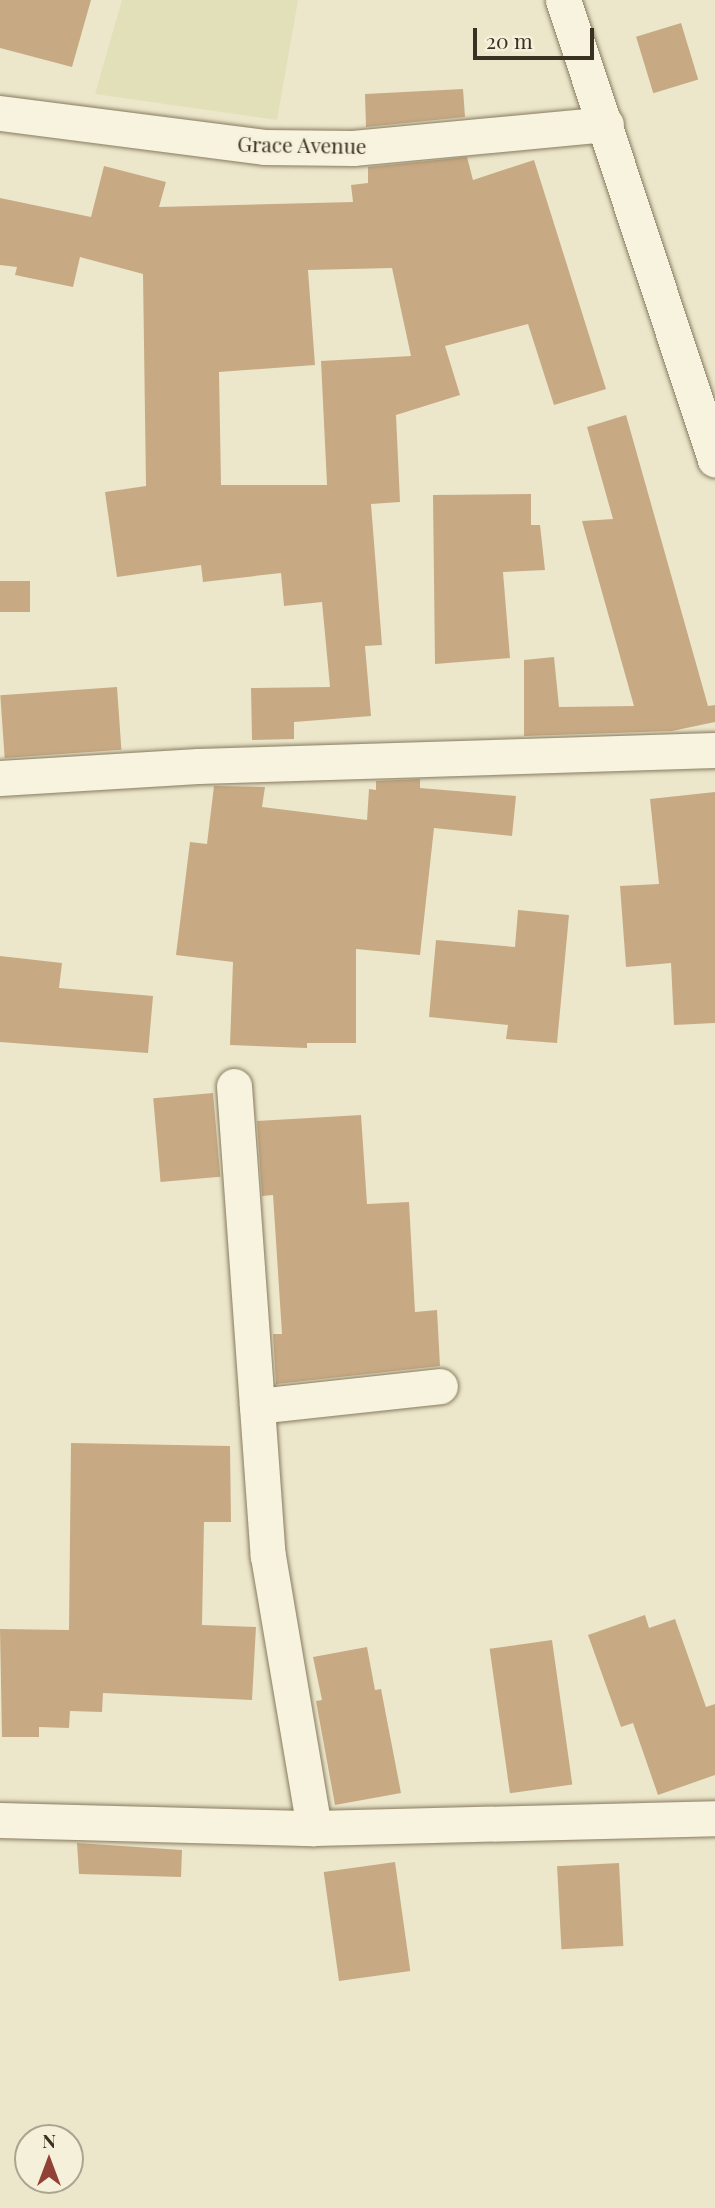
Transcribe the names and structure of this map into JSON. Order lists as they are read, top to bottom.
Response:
{
  "streets": {
    "street": ["Grace Avenue"]
  },
  "scale_bar": "20 m",
  "north": "top"
}
